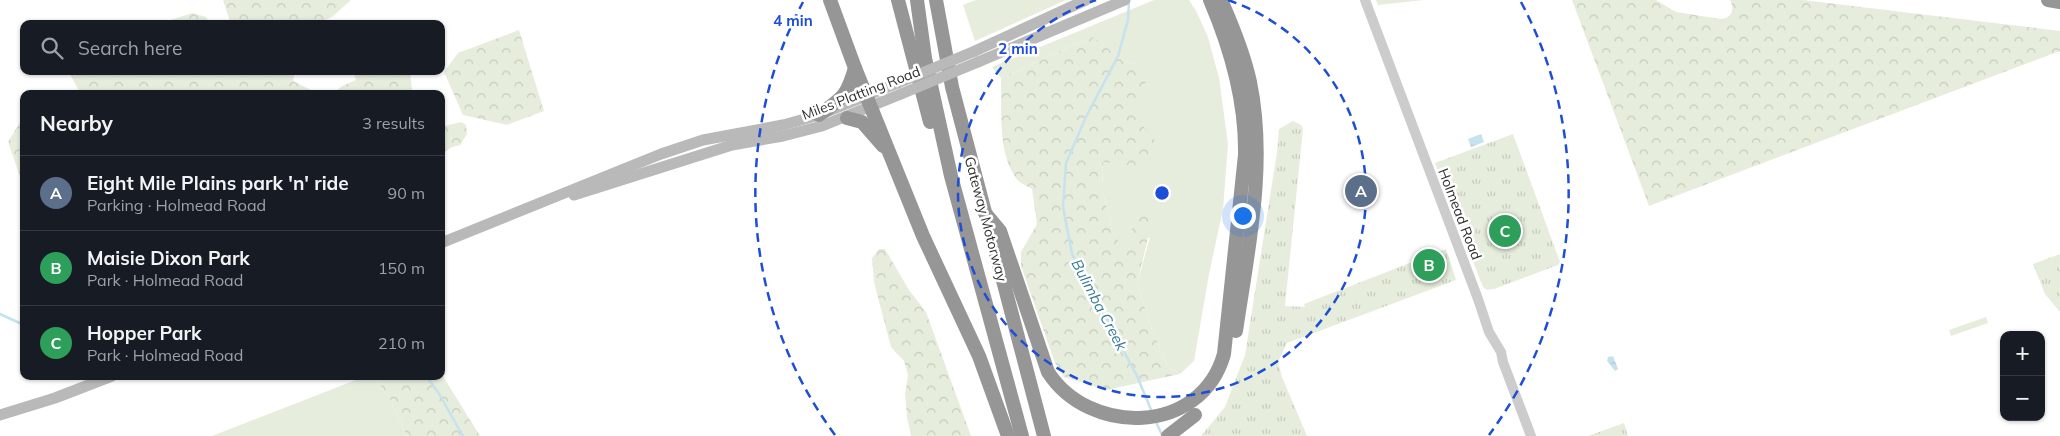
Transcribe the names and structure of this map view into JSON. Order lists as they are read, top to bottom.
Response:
{
  "streets": {
    "highway": ["Gateway Motorway"],
    "main road": ["Miles Platting Road"],
    "street": ["Holmead Road"]
  },
  "water": ["Bulimba Creek"],
  "page": {
    "search": "Search here",
    "heading": ["Nearby", "3 results"],
    "list": [
      {
        "mark": "A",
        "name": "Eight Mile Plains park 'n' ride",
        "note": "Parking · Holmead Road",
        "value": "90 m"
      },
      {
        "mark": "B",
        "name": "Maisie Dixon Park",
        "note": "Park · Holmead Road",
        "value": "150 m"
      },
      {
        "mark": "C",
        "name": "Hopper Park",
        "note": "Park · Holmead Road",
        "value": "210 m"
      }
    ],
    "pins": ["A", "C", "B"],
    "map_buttons": ["+", "−"]
  },
  "rings": ["4 min", "2 min"]
}
